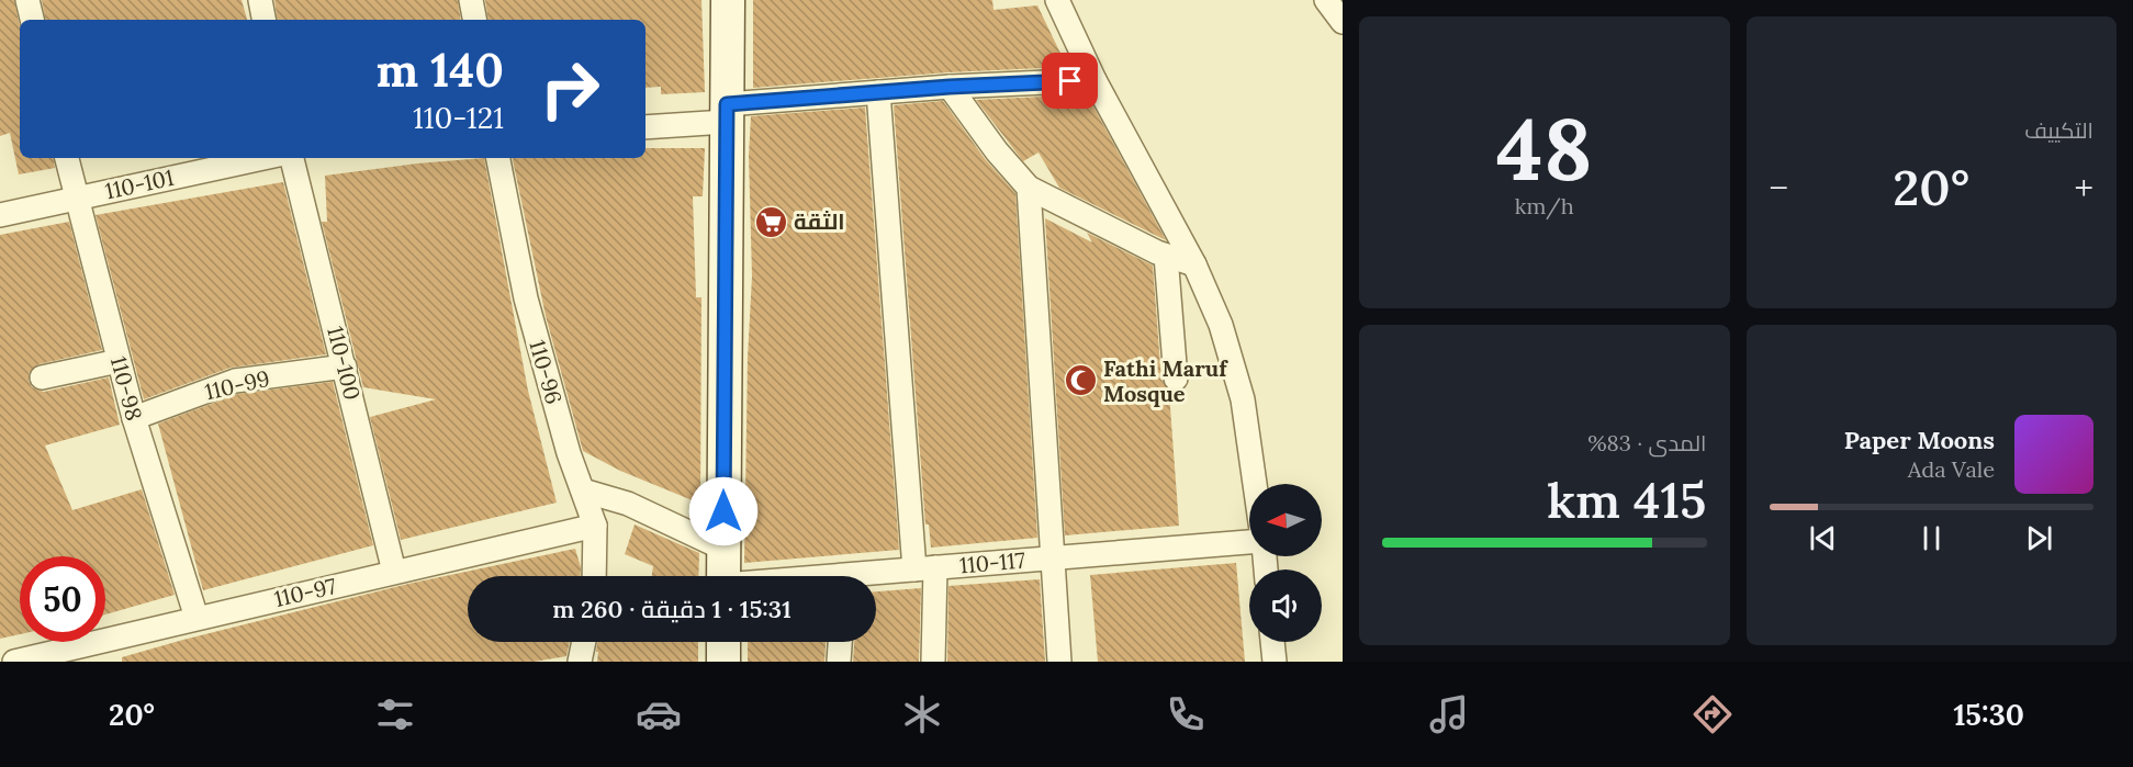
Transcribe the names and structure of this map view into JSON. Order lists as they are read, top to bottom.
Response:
{
  "streets": {
    "street": [
      "110-101",
      "110-100",
      "110-96",
      "110-99",
      "110-98",
      "110-117",
      "110-97"
    ]
  },
  "crossings": [
    ["110-101", "110-98"],
    ["110-100", "110-99"],
    ["110-100", "110-97"],
    ["110-96", "110-97"],
    ["110-99", "110-98"],
    ["110-98", "110-97"]
  ],
  "places": {
    "supermarket": ["الثقة"],
    "mosque": ["Fathi Maruf Mosque"]
  },
  "north": "left",
  "page": {
    "tile": [
      "التكييف",
      ["48", "km/h"],
      ["المدى · 83%", "415 km"]
    ],
    "turn": ["140 m", "110-121"],
    "heat": ["−", "20°", "+"],
    "song": ["Paper Moons", "Ada Vale"],
    "limit": "50",
    "trip": "15:31 · 1 دقيقة · 260 m",
    "tabs": ["15:30", "20°"]
  }
}
